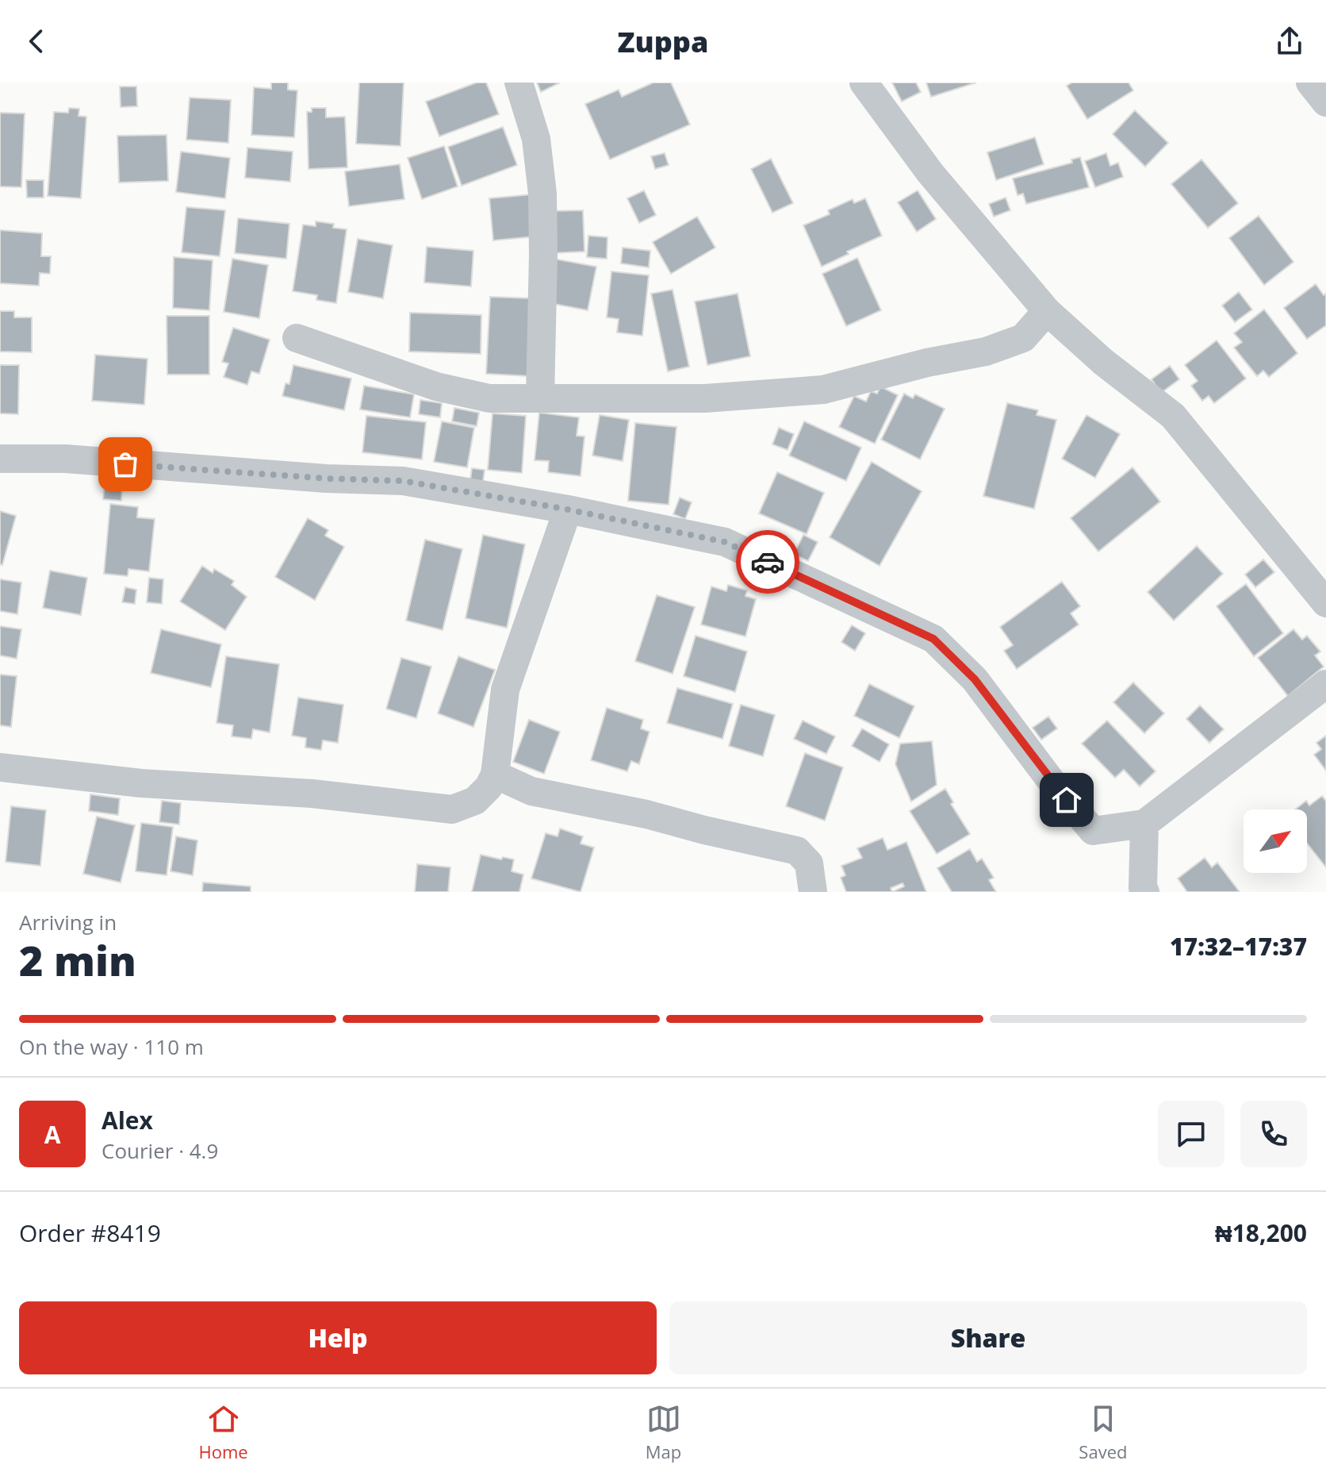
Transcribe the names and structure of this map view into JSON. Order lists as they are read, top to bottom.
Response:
{
  "north": "top right",
  "page": {
    "header": "Zuppa",
    "heading": ["2 min", "Arriving in", "17:32–17:37"],
    "panel": [
      "Alex",
      "Courier · 4.9",
      "Order #8419",
      "₦18,200"
    ],
    "bar": "On the way · 110 m",
    "round": "A",
    "buttons": ["Help", "Share"],
    "tabs": ["Home", "Map", "Saved"]
  }
}
